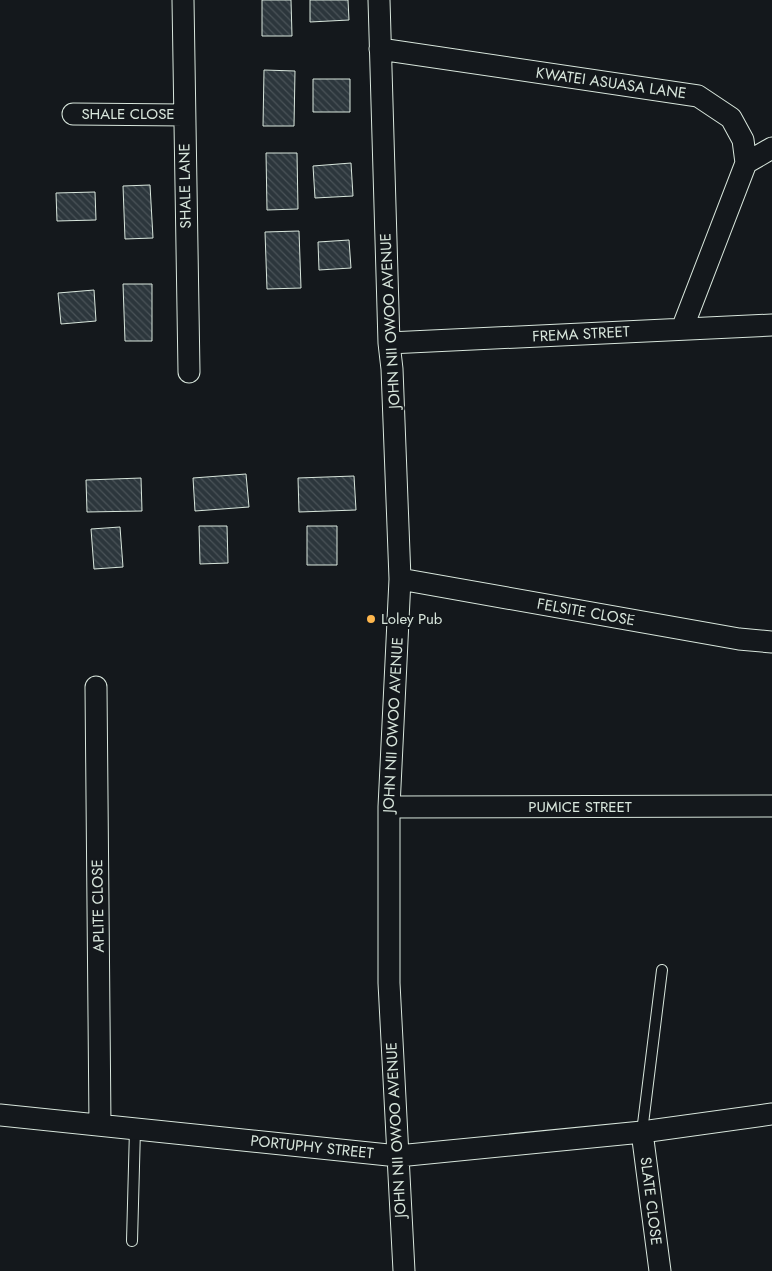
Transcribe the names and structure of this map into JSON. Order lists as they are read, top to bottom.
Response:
{
  "streets": {
    "street": [
      "KWATEI ASUASA LANE",
      "SHALE CLOSE",
      "SHALE LANE",
      "JOHN NII OWOO AVENUE",
      "FREMA STREET",
      "FELSITE CLOSE",
      "PUMICE STREET",
      "APLITE CLOSE",
      "PORTUPHY STREET",
      "SLATE CLOSE"
    ]
  },
  "crossings": [
    ["KWATEI ASUASA LANE", "JOHN NII OWOO AVENUE"],
    ["SHALE CLOSE", "SHALE LANE"],
    ["JOHN NII OWOO AVENUE", "FREMA STREET"],
    ["JOHN NII OWOO AVENUE", "FELSITE CLOSE"],
    ["JOHN NII OWOO AVENUE", "PUMICE STREET"],
    ["JOHN NII OWOO AVENUE", "PORTUPHY STREET"],
    ["APLITE CLOSE", "PORTUPHY STREET"],
    ["PORTUPHY STREET", "SLATE CLOSE"]
  ],
  "places": ["Loley Pub"]
}
